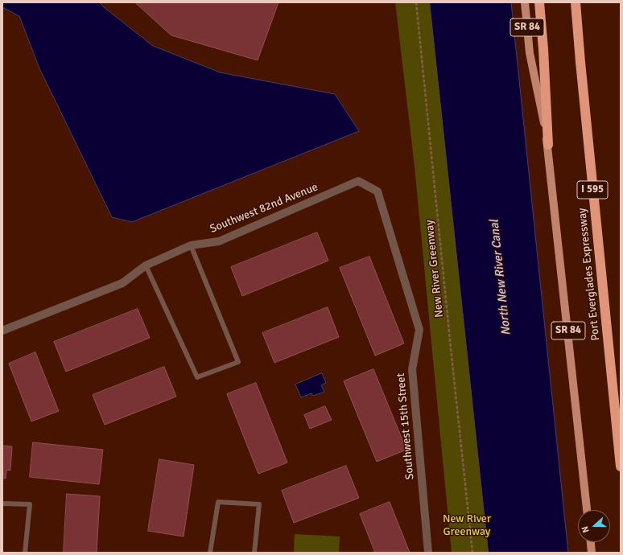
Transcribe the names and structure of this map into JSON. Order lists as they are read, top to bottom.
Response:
{
  "streets": {
    "highway": ["I 595", "Port Everglades Expressway"],
    "main road": ["SR 84"],
    "street": ["Southwest 82nd Avenue", "Southwest 15th Street"],
    "path": ["New River Greenway"]
  },
  "crossings": [
    ["Southwest 82nd Avenue", "Southwest 15th Street"]
  ],
  "water": ["North New River Canal"],
  "parks": ["New River Greenway"],
  "north": "left"
}
